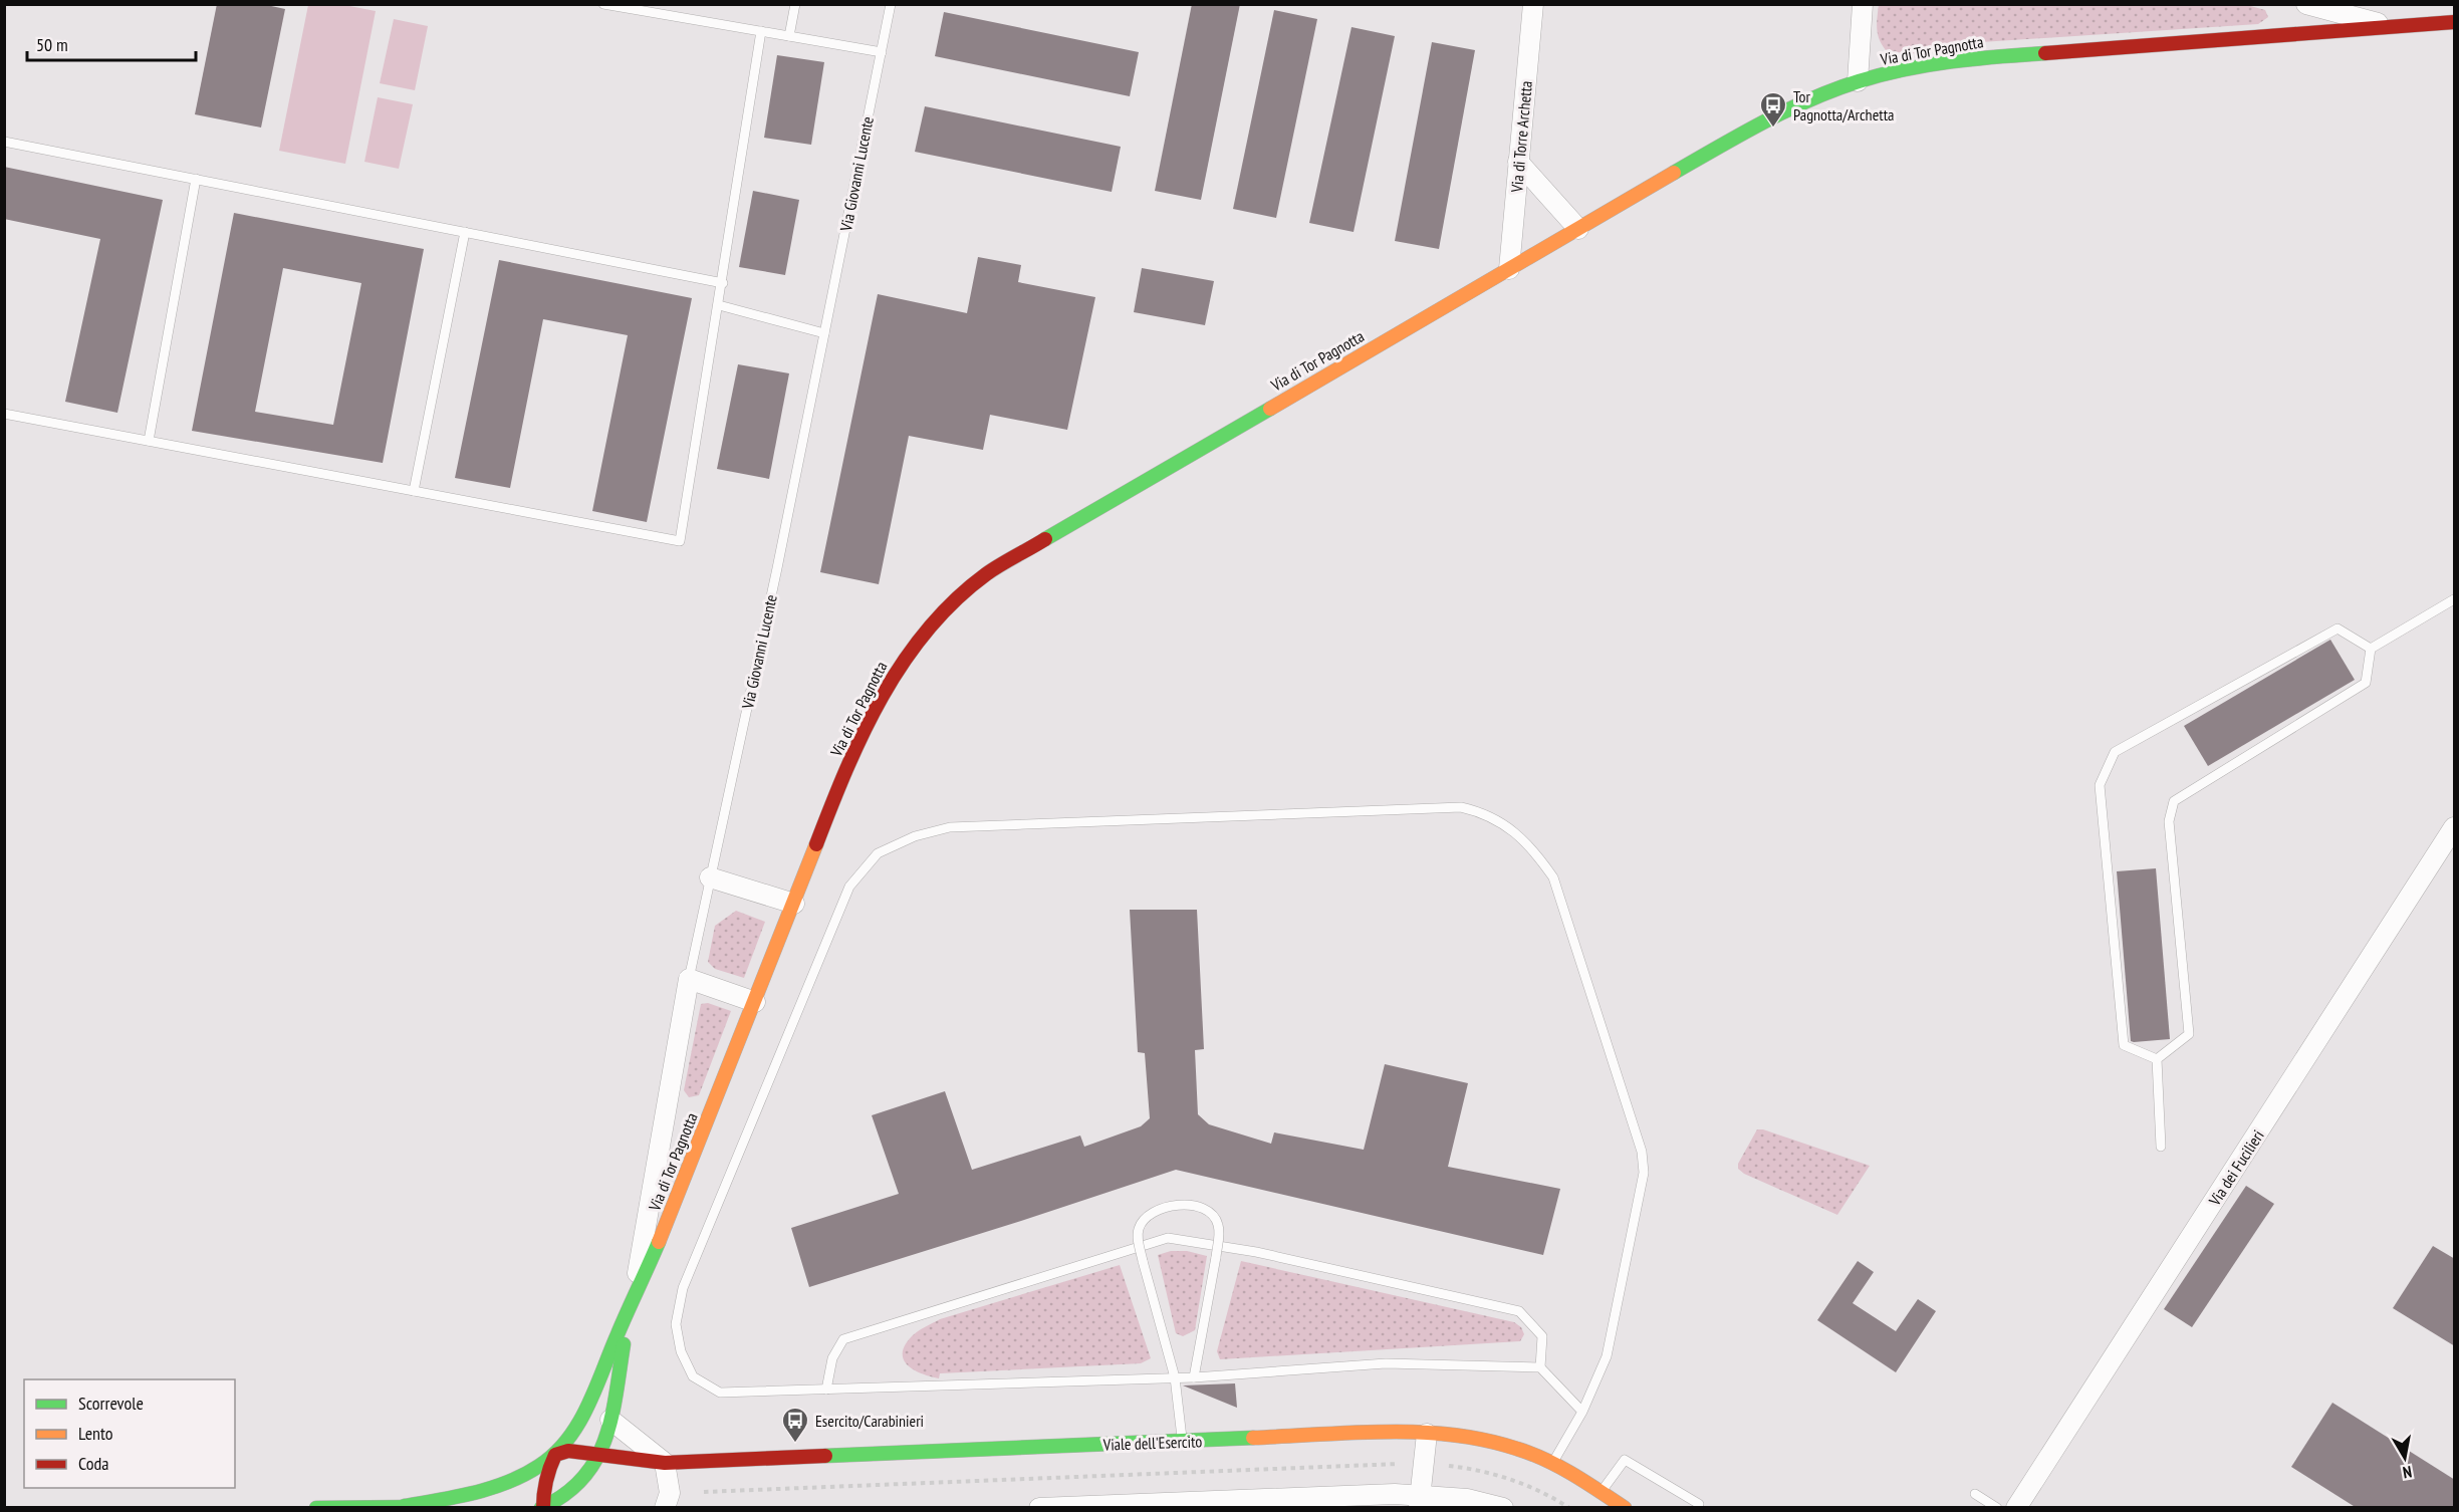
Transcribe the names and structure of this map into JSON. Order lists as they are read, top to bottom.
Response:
{
  "streets": {
    "street": [
      "Via di Tor Pagnotta",
      "Via di Torre Archetta",
      "Via Giovanni Lucente",
      "Via dei Fucilieri",
      "Viale dell'Esercito"
    ]
  },
  "crossings": [
    ["Via di Tor Pagnotta", "Via di Torre Archetta"],
    ["Via di Tor Pagnotta", "Via Giovanni Lucente"],
    ["Via di Tor Pagnotta", "Viale dell'Esercito"]
  ],
  "places": {
    "bus stop": ["Tor Pagnotta/Archetta", "Esercito/Carabinieri"]
  },
  "legend": ["Scorrevole", "Lento", "Coda"],
  "scale_bar": "50 m",
  "north": "bottom"
}
